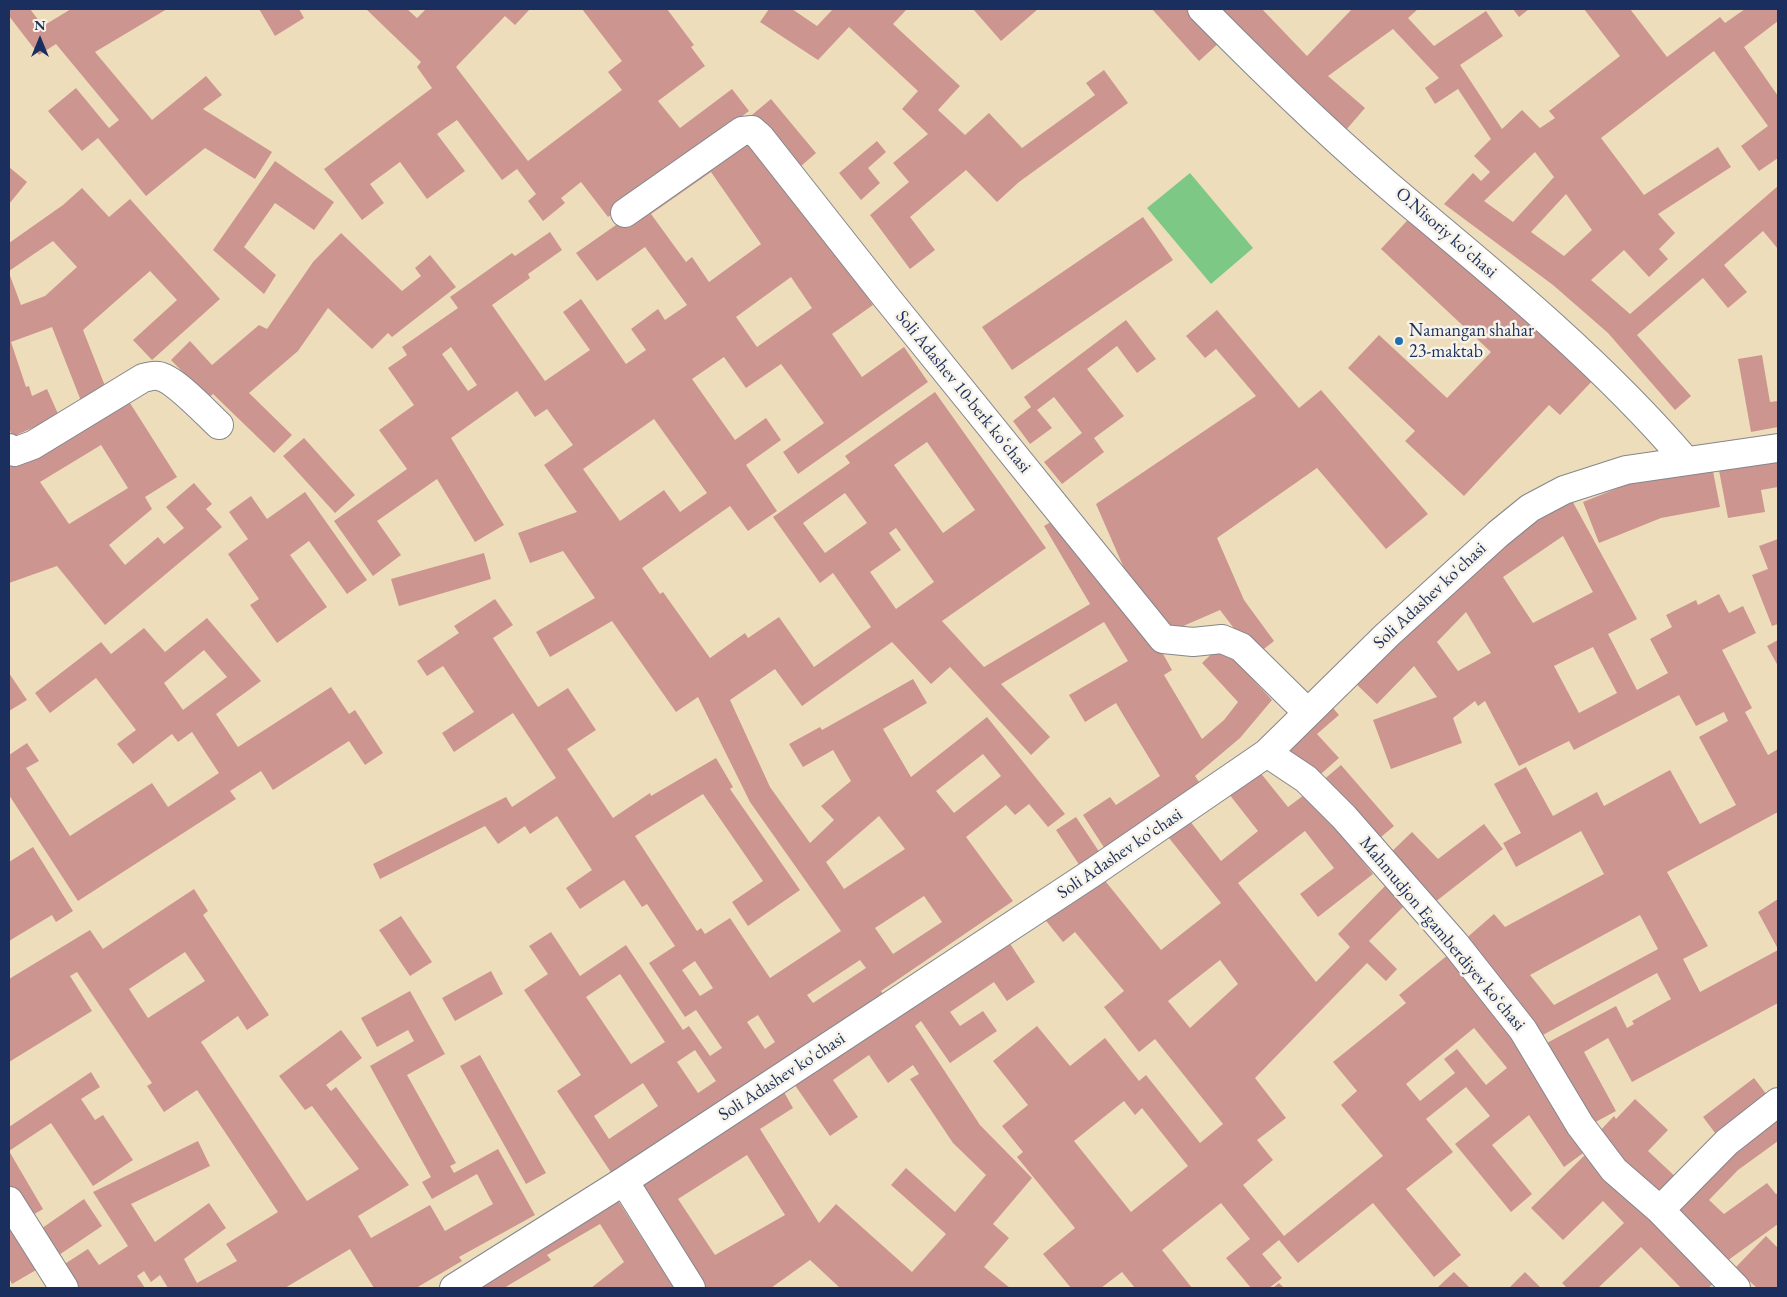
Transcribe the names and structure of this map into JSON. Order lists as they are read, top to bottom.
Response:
{
  "streets": {
    "street": [
      "O.Nisoriy ko'chasi",
      "Soli Adashev 10-berk koʻchasi",
      "Soli Adashev ko'chasi",
      "Mahmudjon Egamberdiyev koʻchasi"
    ]
  },
  "crossings": [
    ["O.Nisoriy ko'chasi", "Soli Adashev ko'chasi"],
    ["Soli Adashev 10-berk koʻchasi", "Soli Adashev ko'chasi"],
    ["Soli Adashev ko'chasi", "Mahmudjon Egamberdiyev koʻchasi"]
  ],
  "places": ["Namangan shahar 23-maktab"],
  "north": "top"
}
